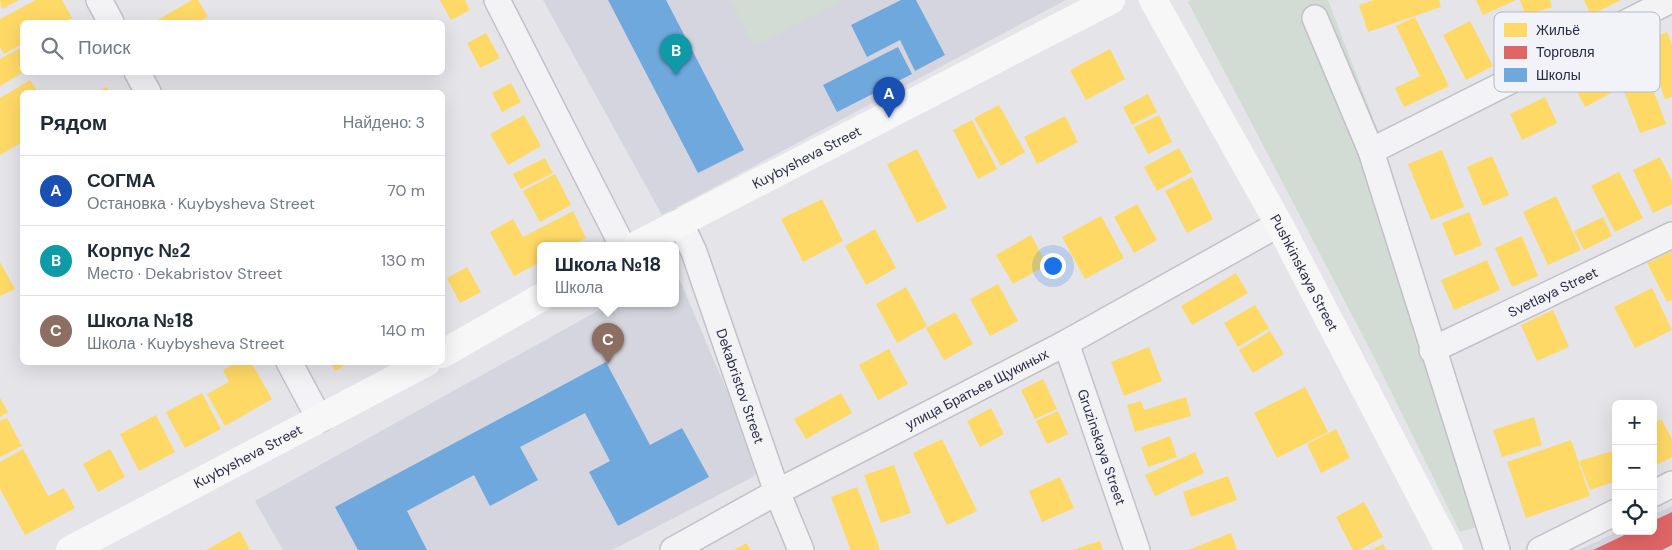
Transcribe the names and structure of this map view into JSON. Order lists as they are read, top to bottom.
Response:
{
  "streets": {
    "street": [
      "Kuybysheva Street",
      "Pushkinskaya Street",
      "Svetlaya Street",
      "Dekabristov Street",
      "улица Братьев Щукиных",
      "Gruzinskaya Street"
    ]
  },
  "crossings": [
    ["Kuybysheva Street", "Dekabristov Street"],
    ["Pushkinskaya Street", "улица Братьев Щукиных"],
    ["Dekabristov Street", "улица Братьев Щукиных"],
    ["улица Братьев Щукиных", "Gruzinskaya Street"]
  ],
  "legend": ["Жильё", "Торговля", "Школы"],
  "page": {
    "search": "Поиск",
    "pins": ["B", "A", "C"],
    "heading": ["Рядом", "Найдено: 3"],
    "list": [
      {
        "mark": "A",
        "name": "СОГМА",
        "note": "Остановка · Kuybysheva Street",
        "value": "70 m"
      },
      {
        "mark": "B",
        "name": "Корпус №2",
        "note": "Место · Dekabristov Street",
        "value": "130 m"
      },
      {
        "mark": "C",
        "name": "Школа №18",
        "note": "Школа · Kuybysheva Street",
        "value": "140 m"
      }
    ],
    "popup": ["Школа №18", "Школа"],
    "map_buttons": ["+", "−"]
  }
}
